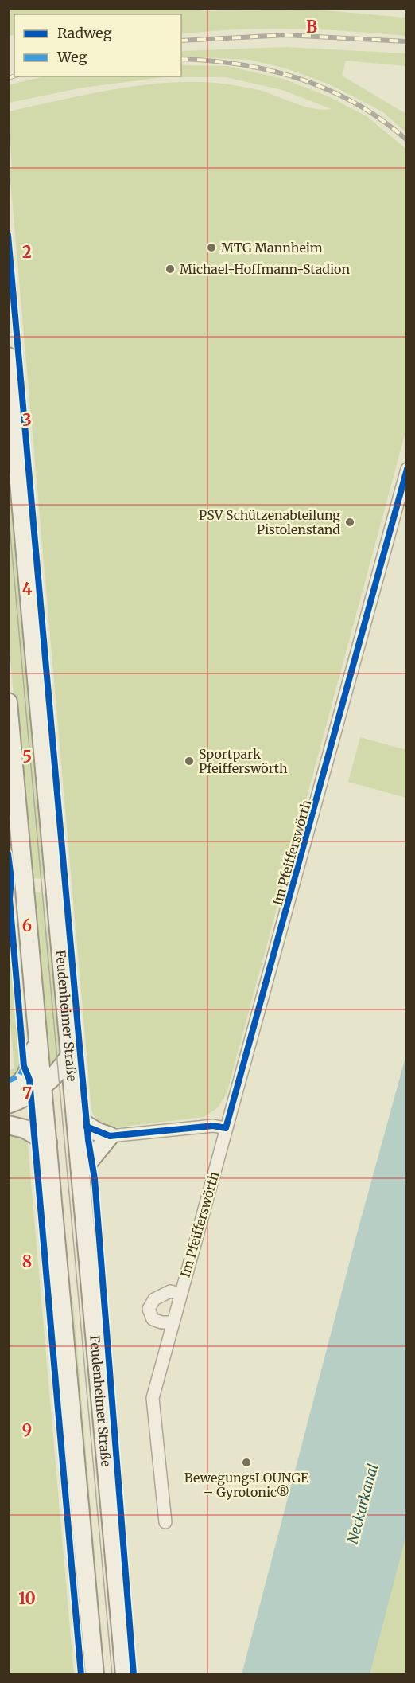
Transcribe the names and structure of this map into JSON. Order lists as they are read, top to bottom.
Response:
{
  "streets": {
    "main road": ["Feudenheimer Straße"],
    "street": ["Im Pfeifferswörth"]
  },
  "water": ["Neckarkanal"],
  "places": [
    "MTG Mannheim",
    "Michael-Hoffmann-Stadion",
    "PSV Schützenabteilung Pistolenstand",
    "Sportpark Pfeifferswörth",
    "BewegungsLOUNGE – Gyrotonic®"
  ],
  "legend": ["Radweg", "Weg"],
  "grid": {
    "columns": ["B"],
    "rows": [
      "2",
      "3",
      "4",
      "5",
      "6",
      "7",
      "8",
      "9",
      "10"
    ]
  }
}
